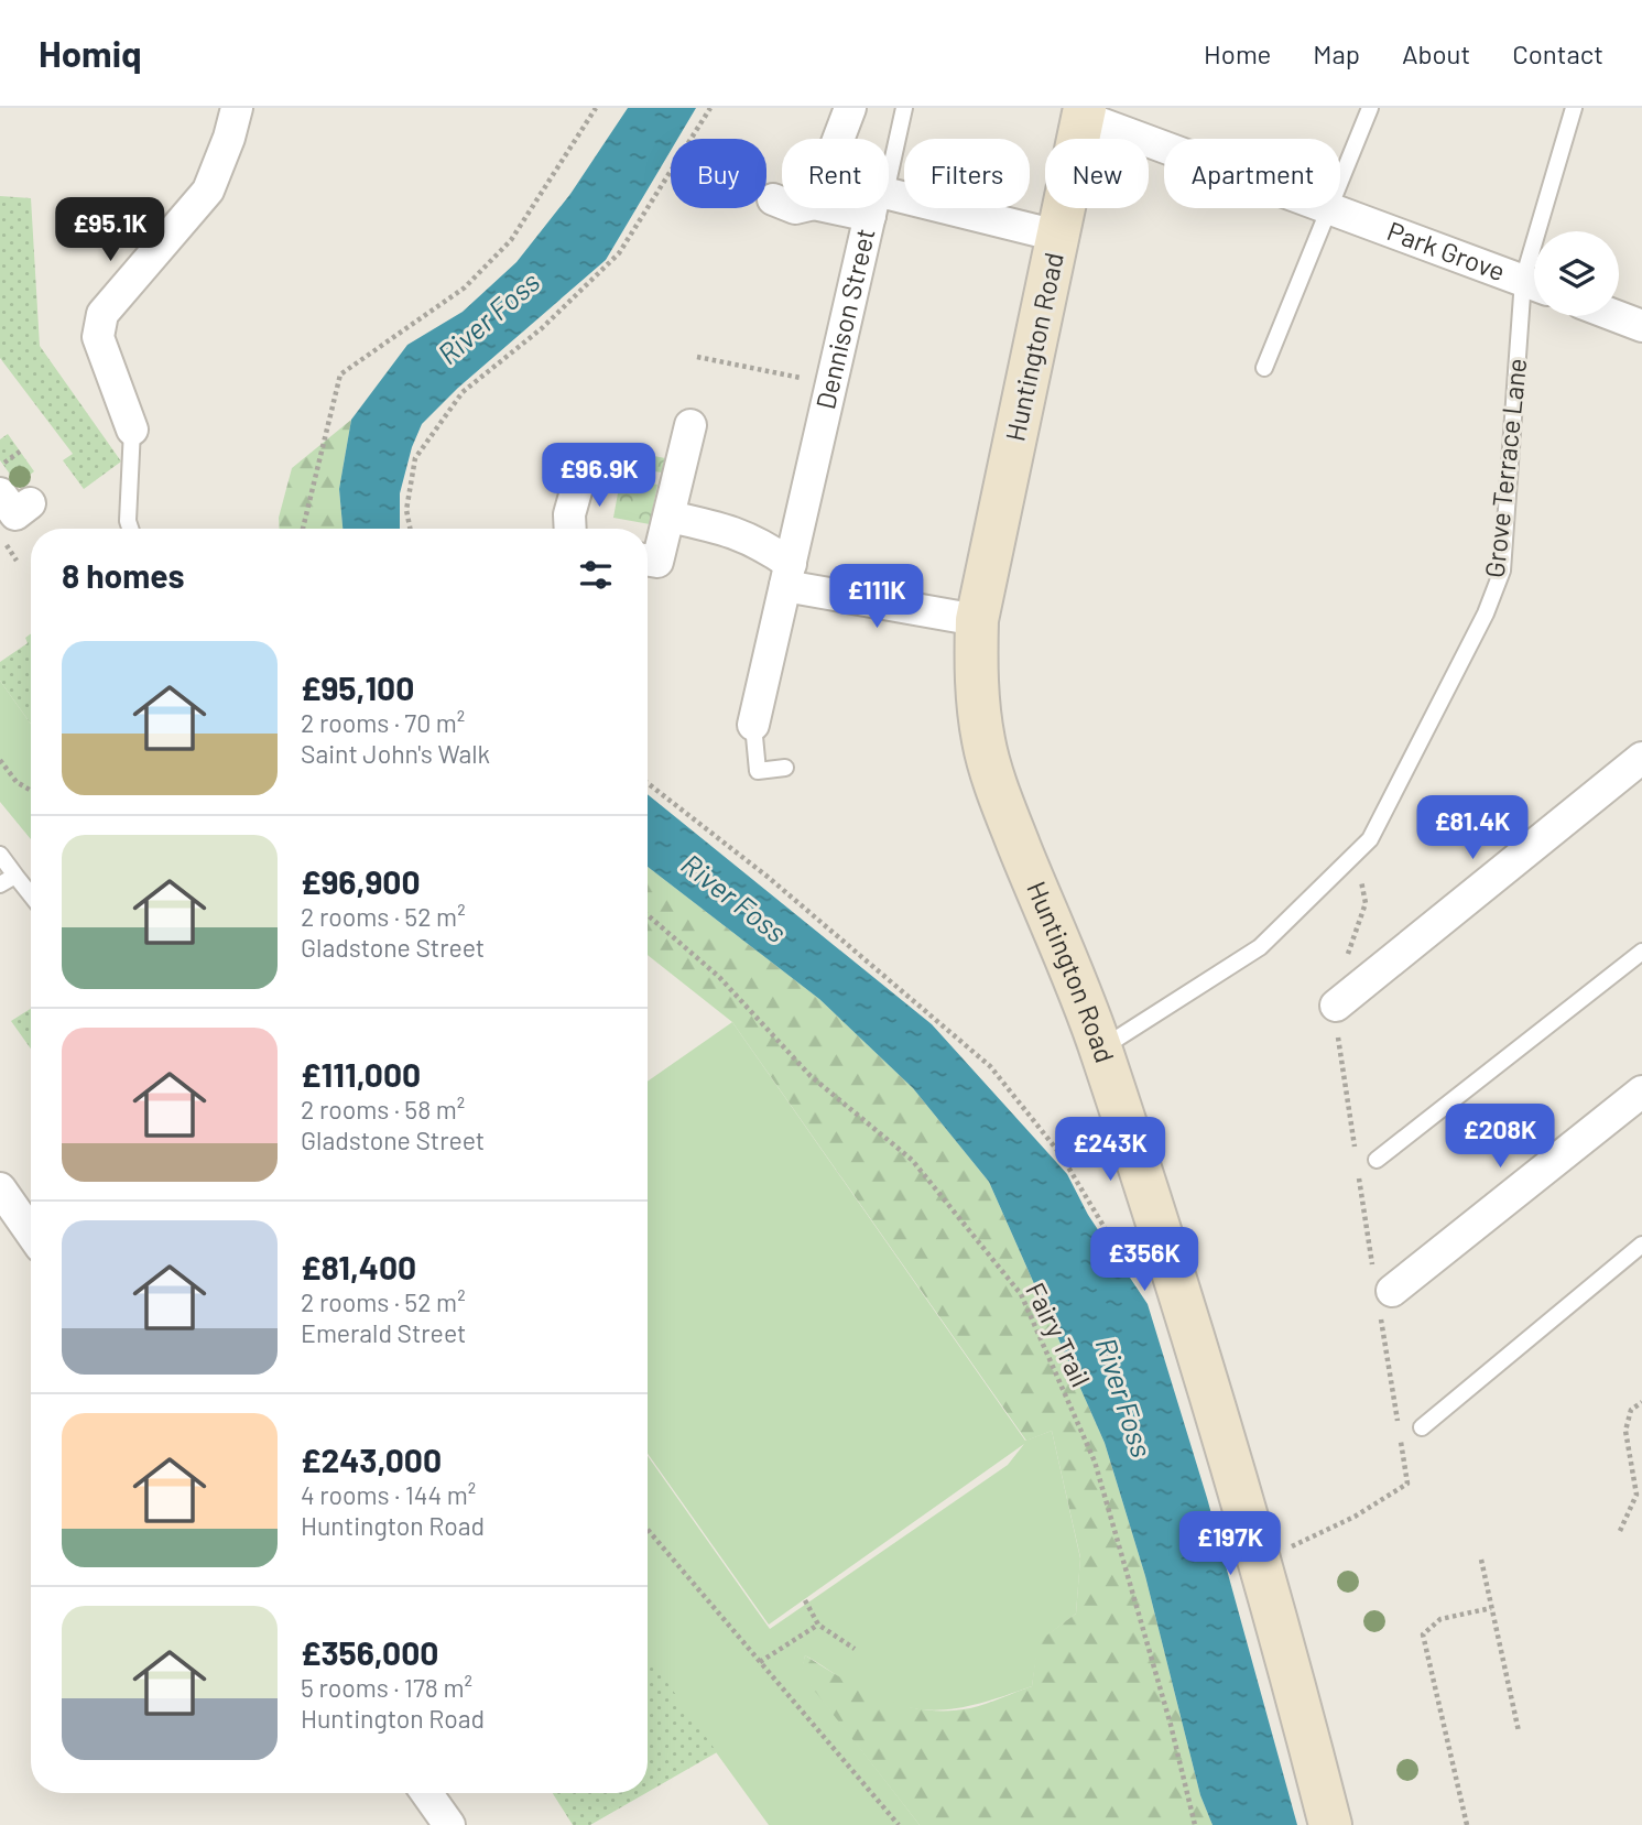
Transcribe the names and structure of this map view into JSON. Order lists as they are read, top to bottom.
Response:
{
  "streets": {
    "street": ["Park Grove", "Dennison Street", "Huntington Road"],
    "lane": ["Grove Terrace Lane"],
    "path": ["Fairy Trail"]
  },
  "crossings": [
    ["Park Grove", "Huntington Road"],
    ["Dennison Street", "Huntington Road"],
    ["Huntington Road", "Grove Terrace Lane"]
  ],
  "water": ["River Foss"],
  "page": {
    "header": "Homiq",
    "nav": [
      "Home",
      "Map",
      "About",
      "Contact"
    ],
    "chip": [
      "Buy",
      "Rent",
      "Filters",
      "New",
      "Apartment"
    ],
    "price": [
      "£95.1K",
      "£96.9K",
      "£111K",
      "£81.4K",
      "£208K",
      "£243K",
      "£356K",
      "£197K"
    ],
    "heading": "8 homes",
    "list": [
      {
        "name": "£95,100",
        "note": "2 rooms · 70 m² · Saint John's Walk"
      },
      {
        "name": "£96,900",
        "note": "2 rooms · 52 m² · Gladstone Street"
      },
      {
        "name": "£111,000",
        "note": "2 rooms · 58 m² · Gladstone Street"
      },
      {
        "name": "£81,400",
        "note": "2 rooms · 52 m² · Emerald Street"
      },
      {
        "name": "£243,000",
        "note": "4 rooms · 144 m² · Huntington Road"
      },
      {
        "name": "£356,000",
        "note": "5 rooms · 178 m² · Huntington Road"
      }
    ]
  }
}
